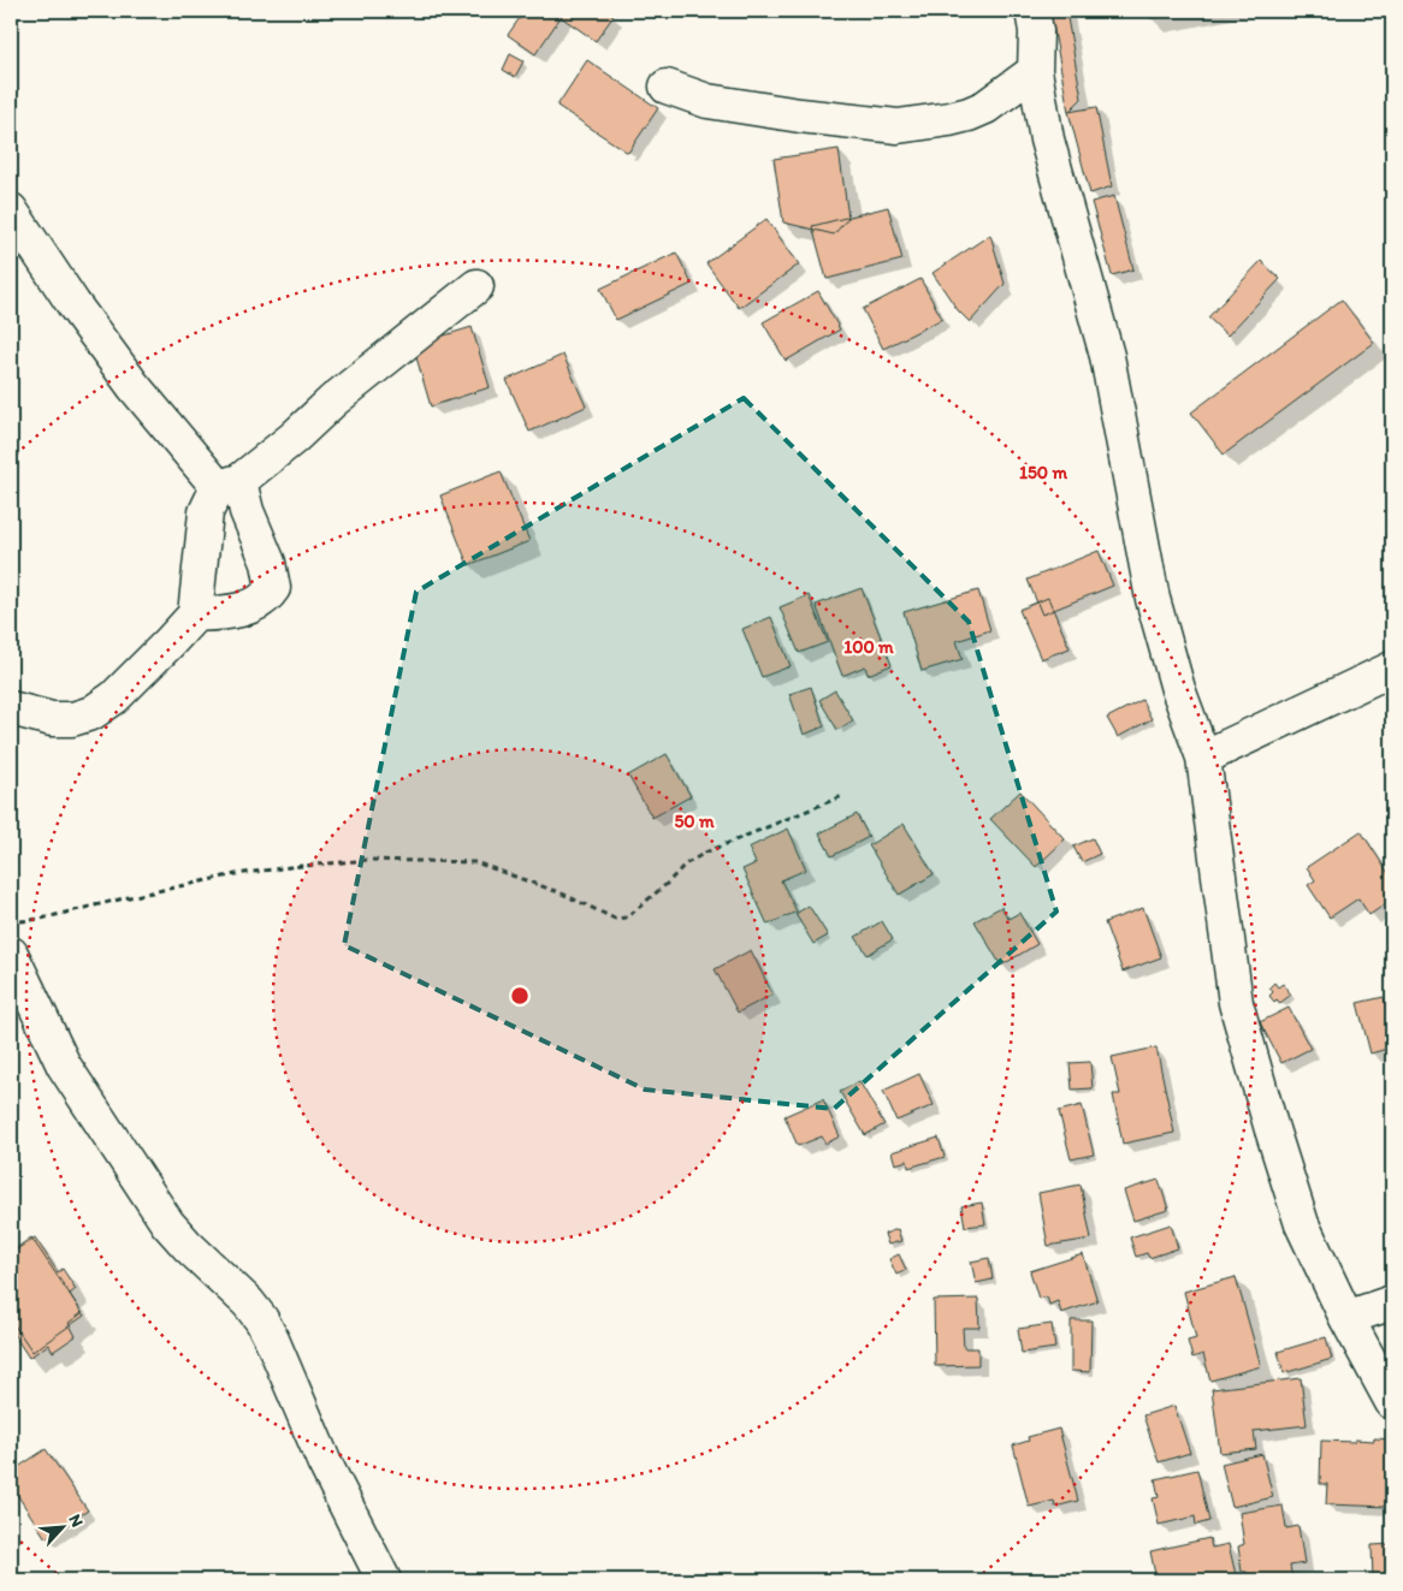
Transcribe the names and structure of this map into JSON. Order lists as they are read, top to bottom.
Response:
{
  "north": "top right",
  "rings": ["150 m", "100 m", "50 m"]
}
